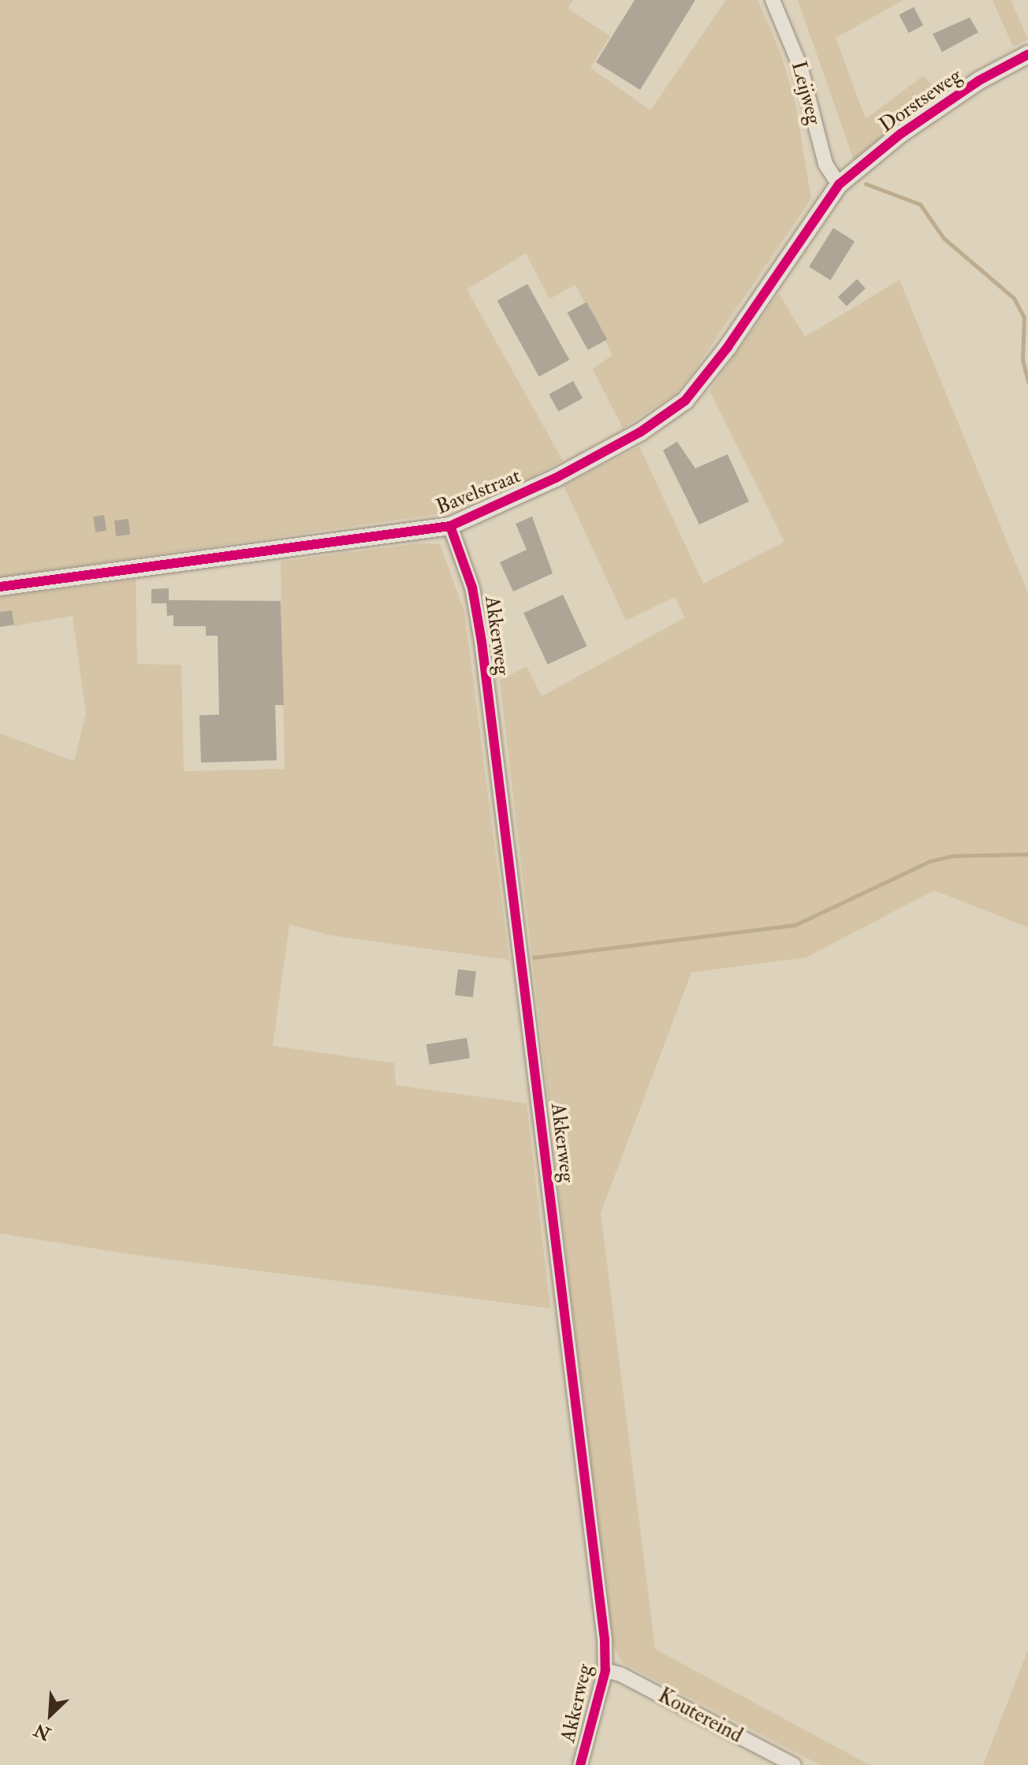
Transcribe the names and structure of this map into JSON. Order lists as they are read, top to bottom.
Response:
{
  "streets": {
    "street": [
      "Leijweg",
      "Dorstseweg",
      "Bavelstraat",
      "Akkerweg",
      "Koutereind"
    ]
  },
  "crossings": [
    ["Leijweg", "Dorstseweg"],
    ["Leijweg", "Bavelstraat"],
    ["Dorstseweg", "Bavelstraat"],
    ["Bavelstraat", "Akkerweg"],
    ["Akkerweg", "Koutereind"]
  ],
  "north": "bottom left"
}
